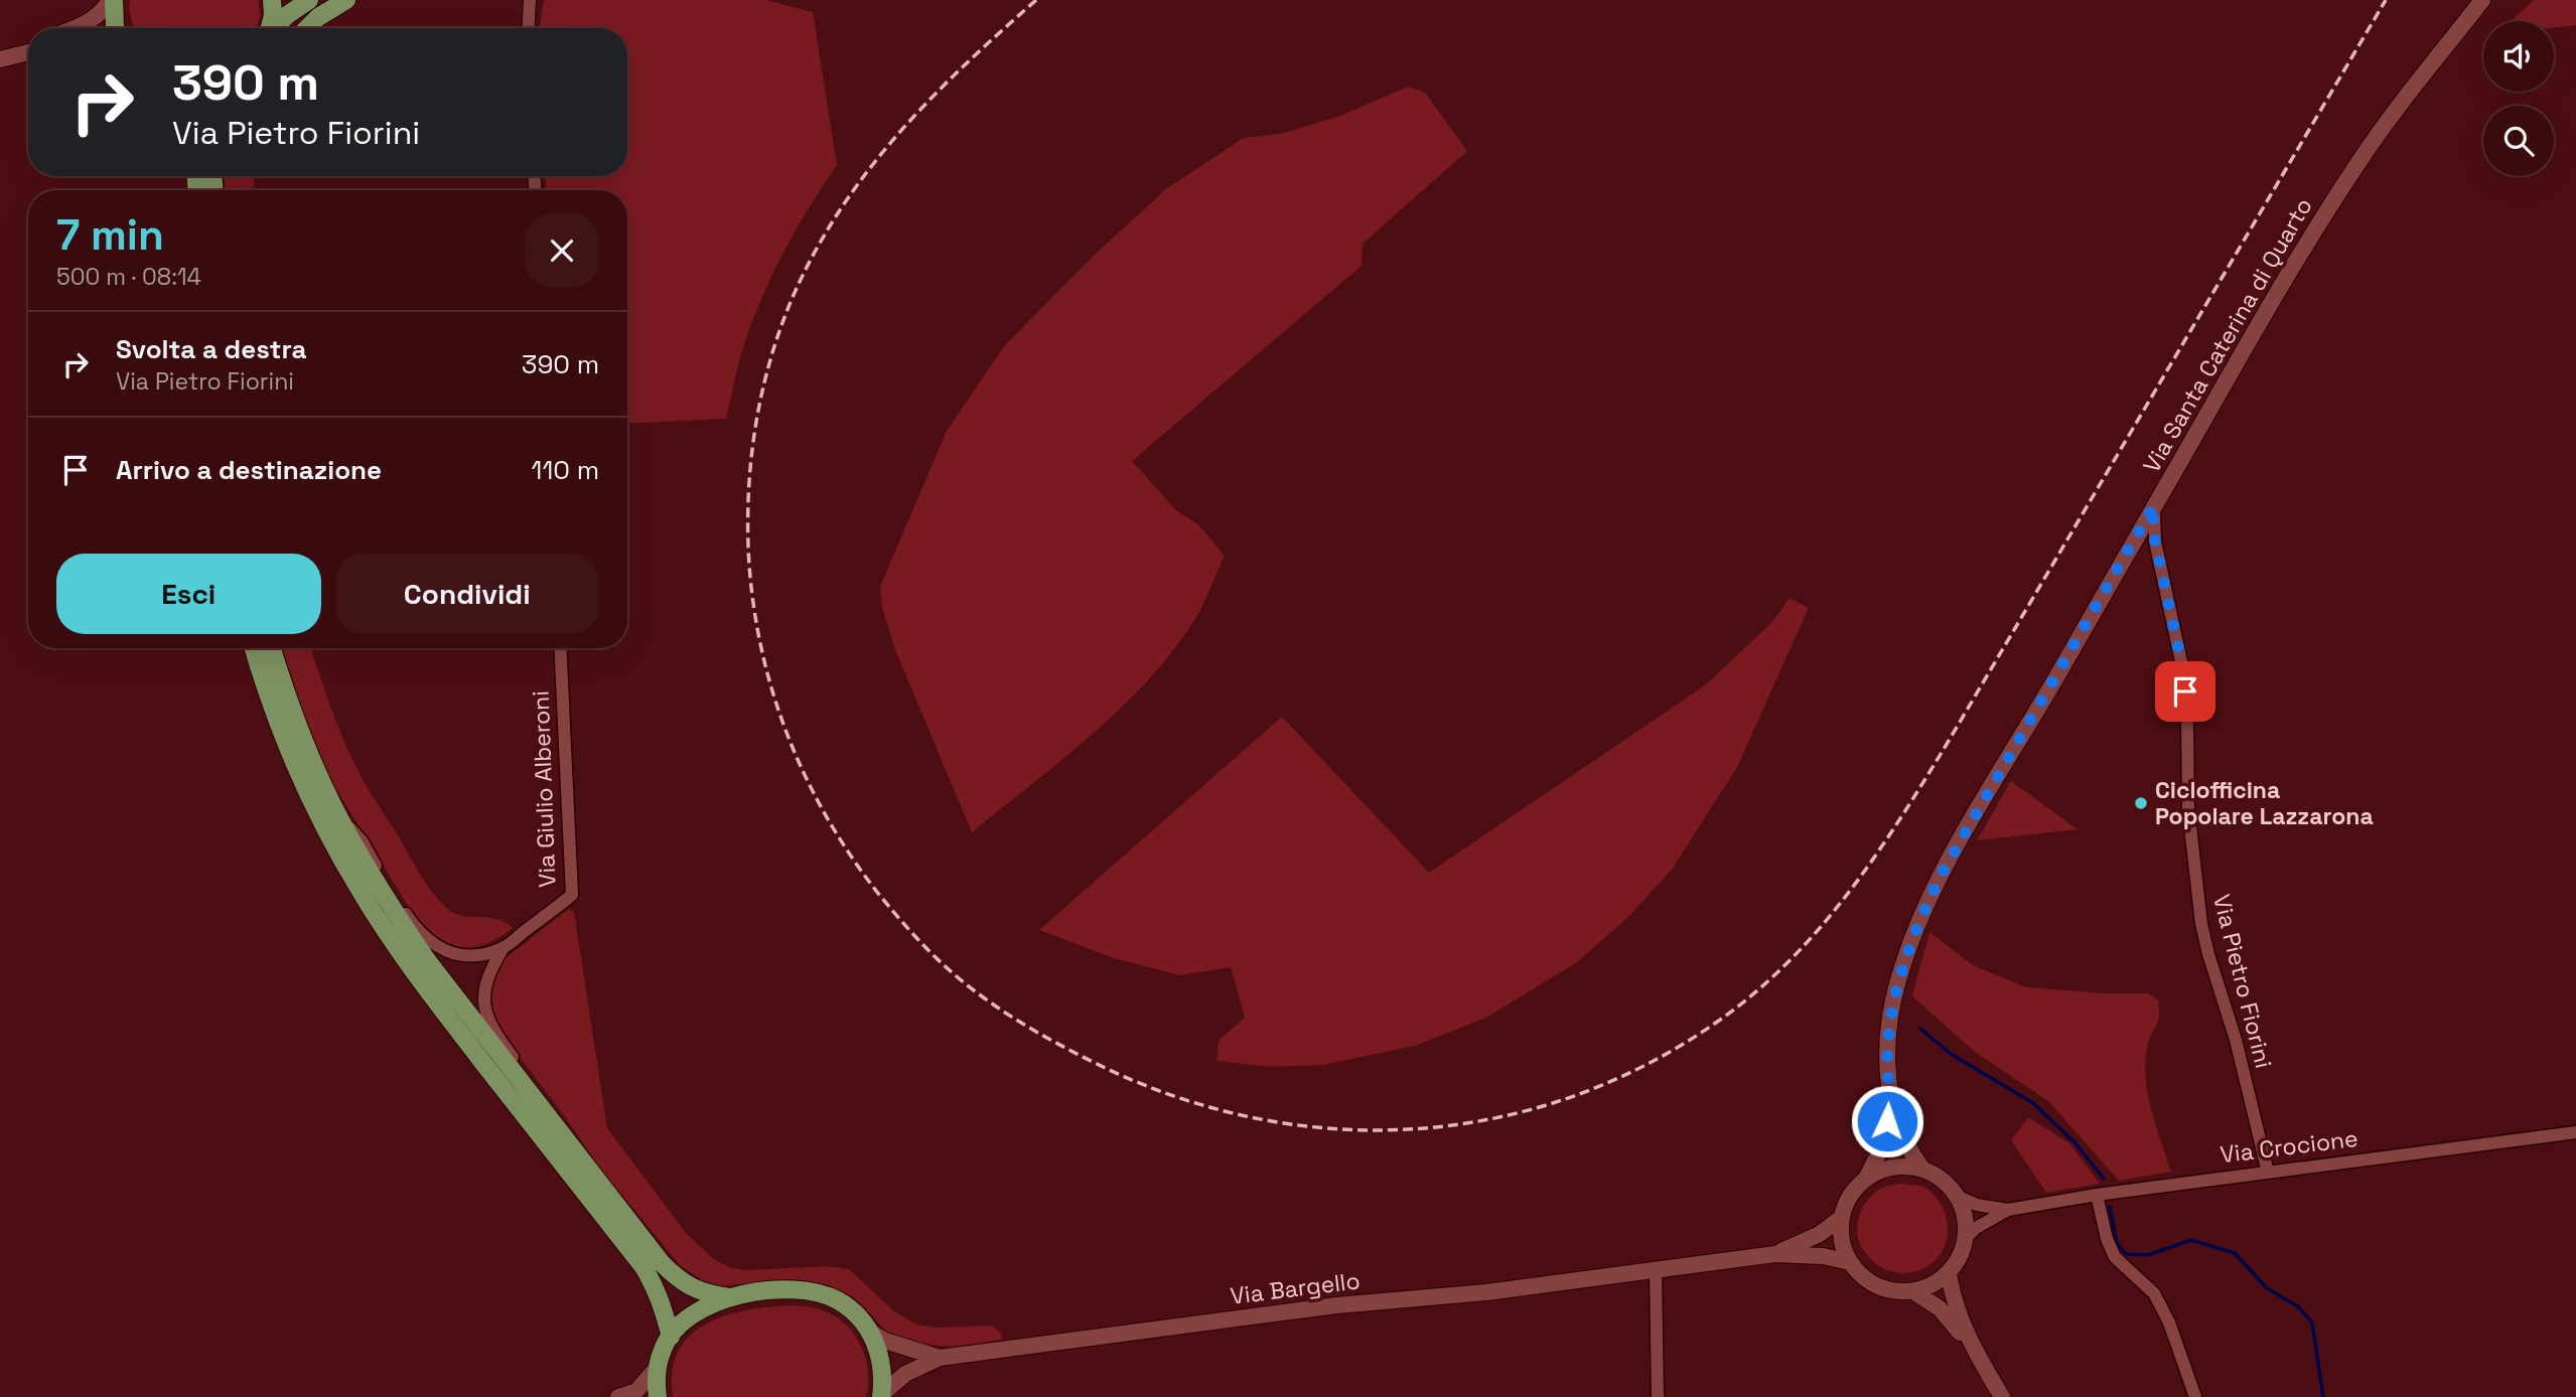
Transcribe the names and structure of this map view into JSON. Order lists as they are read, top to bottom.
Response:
{
  "streets": {
    "main road": ["Via Santa Caterina di Quarto", "Via Bargello"],
    "street": ["Via Giulio Alberoni", "Via Pietro Fiorini", "Via Crocione"]
  },
  "crossings": [
    ["Via Santa Caterina di Quarto", "Via Pietro Fiorini"],
    ["Via Santa Caterina di Quarto", "Via Crocione"],
    ["Via Pietro Fiorini", "Via Crocione"]
  ],
  "places": ["Ciclofficina Popolare Lazzarona"],
  "page": {
    "turn": ["390 m", "Via Pietro Fiorini"],
    "heading": ["7 min", "500 m · 08:14"],
    "list": [
      {
        "name": "Svolta a destra",
        "note": "Via Pietro Fiorini",
        "value": "390 m"
      },
      {
        "name": "Arrivo a destinazione",
        "value": "110 m"
      }
    ],
    "buttons": ["Esci", "Condividi"]
  }
}
